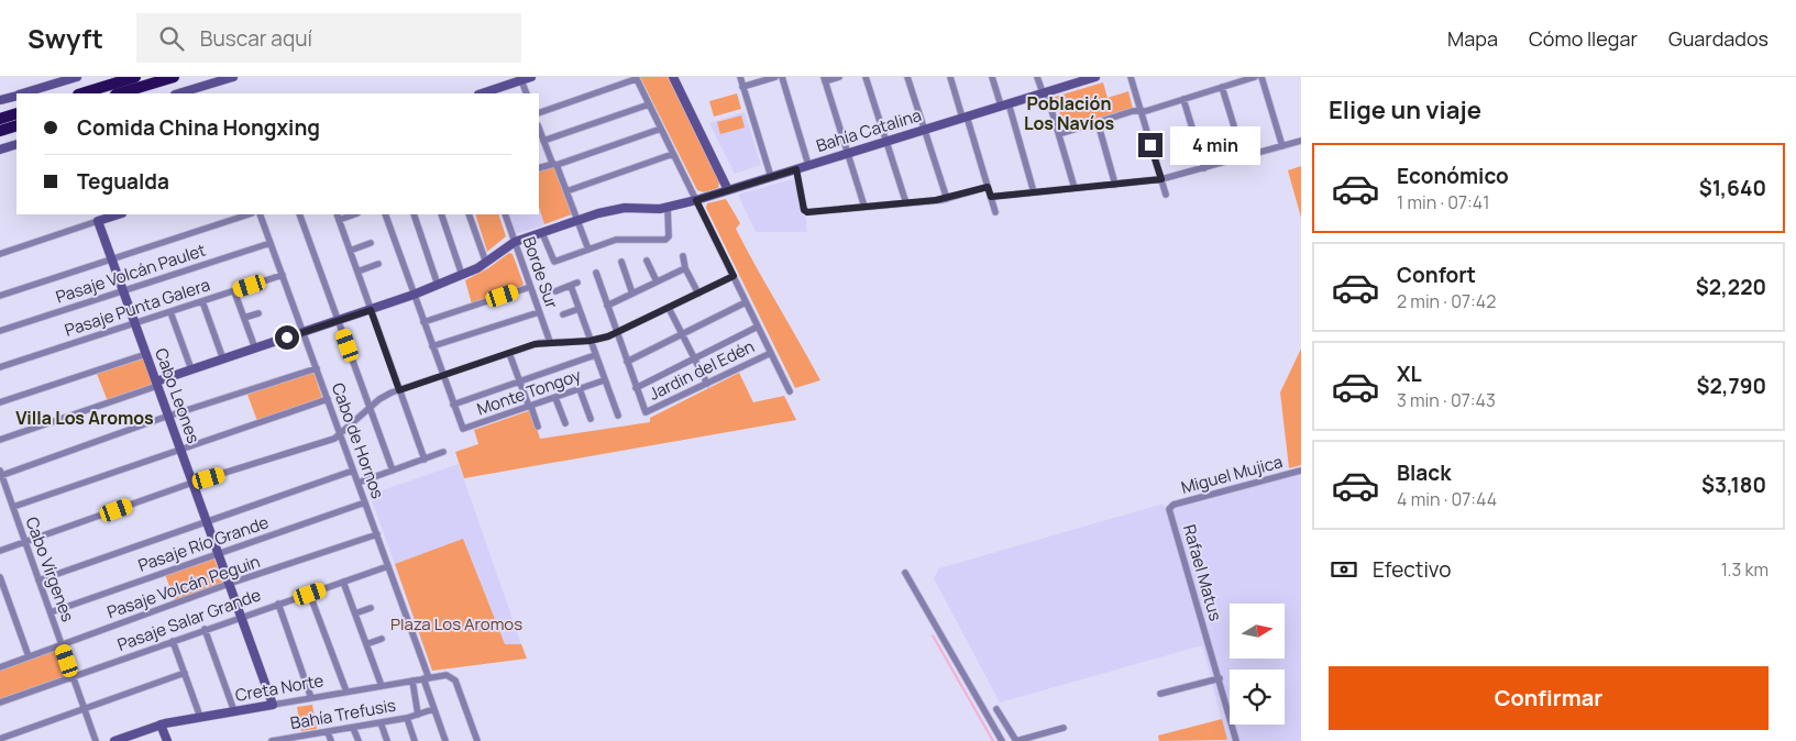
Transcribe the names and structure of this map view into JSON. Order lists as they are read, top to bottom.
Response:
{
  "streets": {
    "street": [
      "Bahía Catalina",
      "Borde Sur",
      "Pasaje Volcán Paulet",
      "Pasaje Punta Galera",
      "Jardin del Edén",
      "Monte Tongoy",
      "Cabo Leones",
      "Cabo de Hornos",
      "Miguel Mujica",
      "Pasaje Río Grande",
      "Cabo Vírgenes",
      "Rafael Matus",
      "Pasaje Volcán Peguin",
      "Pasaje Salar Grande",
      "Creta Norte",
      "Bahía Trefusis"
    ]
  },
  "crossings": [
    ["Bahía Catalina", "Borde Sur"],
    ["Bahía Catalina", "Cabo Leones"],
    ["Bahía Catalina", "Cabo de Hornos"],
    ["Pasaje Volcán Paulet", "Cabo Leones"],
    ["Pasaje Volcán Paulet", "Cabo de Hornos"],
    ["Pasaje Punta Galera", "Cabo Leones"],
    ["Pasaje Punta Galera", "Cabo de Hornos"],
    ["Cabo Leones", "Pasaje Río Grande"],
    ["Cabo Leones", "Pasaje Volcán Peguin"],
    ["Cabo Leones", "Pasaje Salar Grande"],
    ["Cabo Leones", "Creta Norte"],
    ["Cabo de Hornos", "Pasaje Río Grande"],
    ["Cabo de Hornos", "Pasaje Volcán Peguin"],
    ["Cabo de Hornos", "Pasaje Salar Grande"],
    ["Cabo de Hornos", "Creta Norte"],
    ["Cabo de Hornos", "Bahía Trefusis"],
    ["Miguel Mujica", "Rafael Matus"],
    ["Pasaje Río Grande", "Cabo Vírgenes"],
    ["Cabo Vírgenes", "Pasaje Volcán Peguin"],
    ["Cabo Vírgenes", "Pasaje Salar Grande"],
    ["Creta Norte", "Bahía Trefusis"]
  ],
  "districts": ["Población Los Navíos", "Villa Los Aromos"],
  "parks": ["Plaza Los Aromos"],
  "north": "right",
  "page": {
    "header": "Swyft",
    "search": "Buscar aquí",
    "nav": ["Mapa", "Cómo llegar", "Guardados"],
    "heading": "Elige un viaje",
    "banner": ["Comida China Hongxing", "Tegualda"],
    "bubble": "4 min",
    "list": [
      {
        "name": "Económico",
        "note": "1 min · 07:41",
        "value": "$1,640"
      },
      {
        "name": "Confort",
        "note": "2 min · 07:42",
        "value": "$2,220"
      },
      {
        "name": "XL",
        "note": "3 min · 07:43",
        "value": "$2,790"
      },
      {
        "name": "Black",
        "note": "4 min · 07:44",
        "value": "$3,180"
      }
    ],
    "pay": ["Efectivo", "1.3 km"],
    "buttons": "Confirmar"
  }
}
